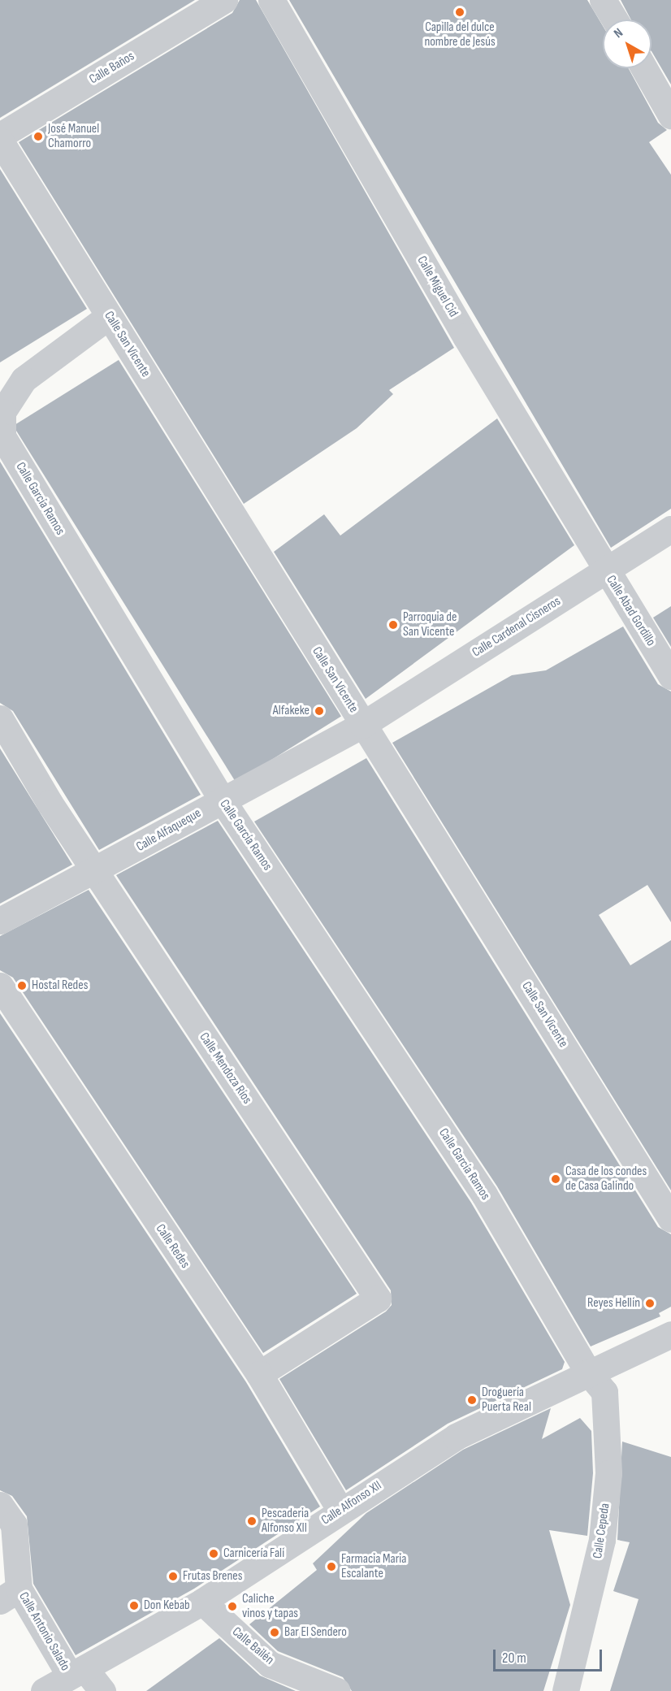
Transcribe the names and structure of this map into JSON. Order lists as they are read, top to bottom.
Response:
{
  "streets": {
    "street": [
      "Calle Baños",
      "Calle Miguel Cid",
      "Calle San Vicente",
      "Calle García Ramos",
      "Calle Abad Gordillo",
      "Calle Cardenal Cisneros",
      "Calle Alfaqueque",
      "Calle Mendoza Ríos",
      "Calle Redes",
      "Calle Alfonso XII",
      "Calle Cepeda",
      "Calle Antonio Salado",
      "Calle Bailén"
    ]
  },
  "crossings": [
    ["Calle Miguel Cid", "Calle Abad Gordillo"],
    ["Calle Miguel Cid", "Calle Cardenal Cisneros"],
    ["Calle San Vicente", "Calle García Ramos"],
    ["Calle San Vicente", "Calle Cardenal Cisneros"],
    ["Calle San Vicente", "Calle Alfaqueque"],
    ["Calle García Ramos", "Calle Alfaqueque"],
    ["Calle García Ramos", "Calle Alfonso XII"],
    ["Calle García Ramos", "Calle Cepeda"],
    ["Calle Abad Gordillo", "Calle Cardenal Cisneros"],
    ["Calle Cardenal Cisneros", "Calle Alfaqueque"],
    ["Calle Alfaqueque", "Calle Mendoza Ríos"],
    ["Calle Mendoza Ríos", "Calle Redes"],
    ["Calle Redes", "Calle Alfonso XII"],
    ["Calle Alfonso XII", "Calle Cepeda"],
    ["Calle Alfonso XII", "Calle Antonio Salado"],
    ["Calle Alfonso XII", "Calle Bailén"]
  ],
  "places": [
    "Capilla del dulce nombre de Jesús",
    "José Manuel Chamorro",
    "Parroquia de San Vicente",
    "Alfakeke",
    "Hostal Redes",
    "Casa de los condes de Casa Galindo",
    "Reyes Hellin",
    "Droguería Puerta Real",
    "Pescaderia Alfonso XII",
    "Carnicería Fali",
    "Farmacia Maria Escalante",
    "Frutas Brenes",
    "Don Kebab",
    "Caliche vinos y tapas",
    "Bar El Sendero"
  ],
  "scale_bar": "20 m",
  "north": "top left"
}
